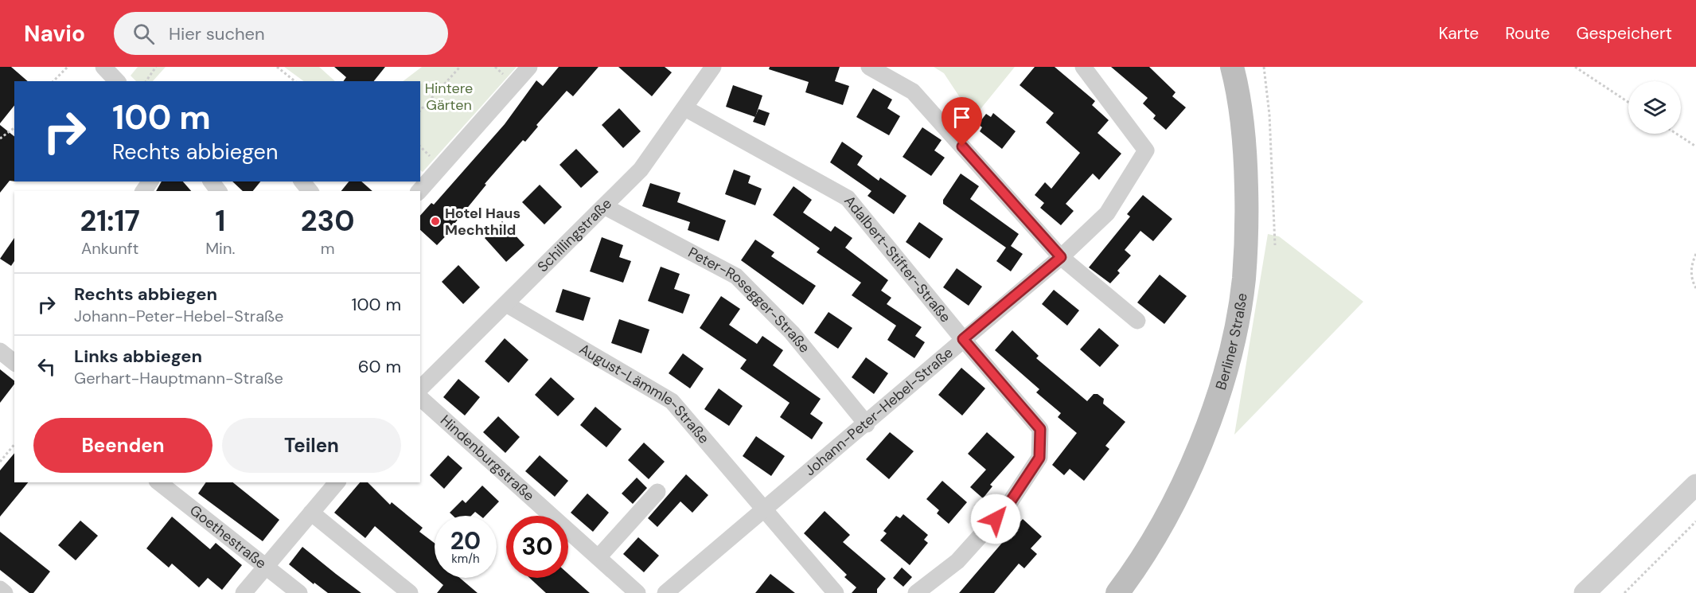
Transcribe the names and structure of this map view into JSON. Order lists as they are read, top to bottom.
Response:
{
  "streets": {
    "main road": ["Berliner Straße"],
    "street": [
      "Schillingstraße",
      "Adalbert-Stifter-Straße",
      "Peter-Rosegger-Straße",
      "August-Lämmle-Straße",
      "Johann-Peter-Hebel-Straße",
      "Hindenburgstraße",
      "Goethestraße"
    ]
  },
  "crossings": [
    ["Schillingstraße", "Adalbert-Stifter-Straße"],
    ["Schillingstraße", "Peter-Rosegger-Straße"],
    ["Schillingstraße", "August-Lämmle-Straße"],
    ["Adalbert-Stifter-Straße", "Johann-Peter-Hebel-Straße"],
    ["Peter-Rosegger-Straße", "Johann-Peter-Hebel-Straße"],
    ["August-Lämmle-Straße", "Johann-Peter-Hebel-Straße"]
  ],
  "parks": ["Hintere Gärten"],
  "places": ["Hotel Haus Mechthild"],
  "page": {
    "header": "Navio",
    "search": "Hier suchen",
    "nav": ["Karte", "Route", "Gespeichert"],
    "turn": ["100 m", "Rechts abbiegen"],
    "eta": [
      "21:17",
      "Ankunft",
      "1",
      "Min.",
      "230",
      "m"
    ],
    "list": [
      {
        "name": "Rechts abbiegen",
        "note": "Johann-Peter-Hebel-Straße",
        "value": "100 m"
      },
      {
        "name": "Links abbiegen",
        "note": "Gerhart-Hauptmann-Straße",
        "value": "60 m"
      }
    ],
    "buttons": ["Beenden", "Teilen"],
    "speed": "20 km/h",
    "limit": "30"
  }
}
